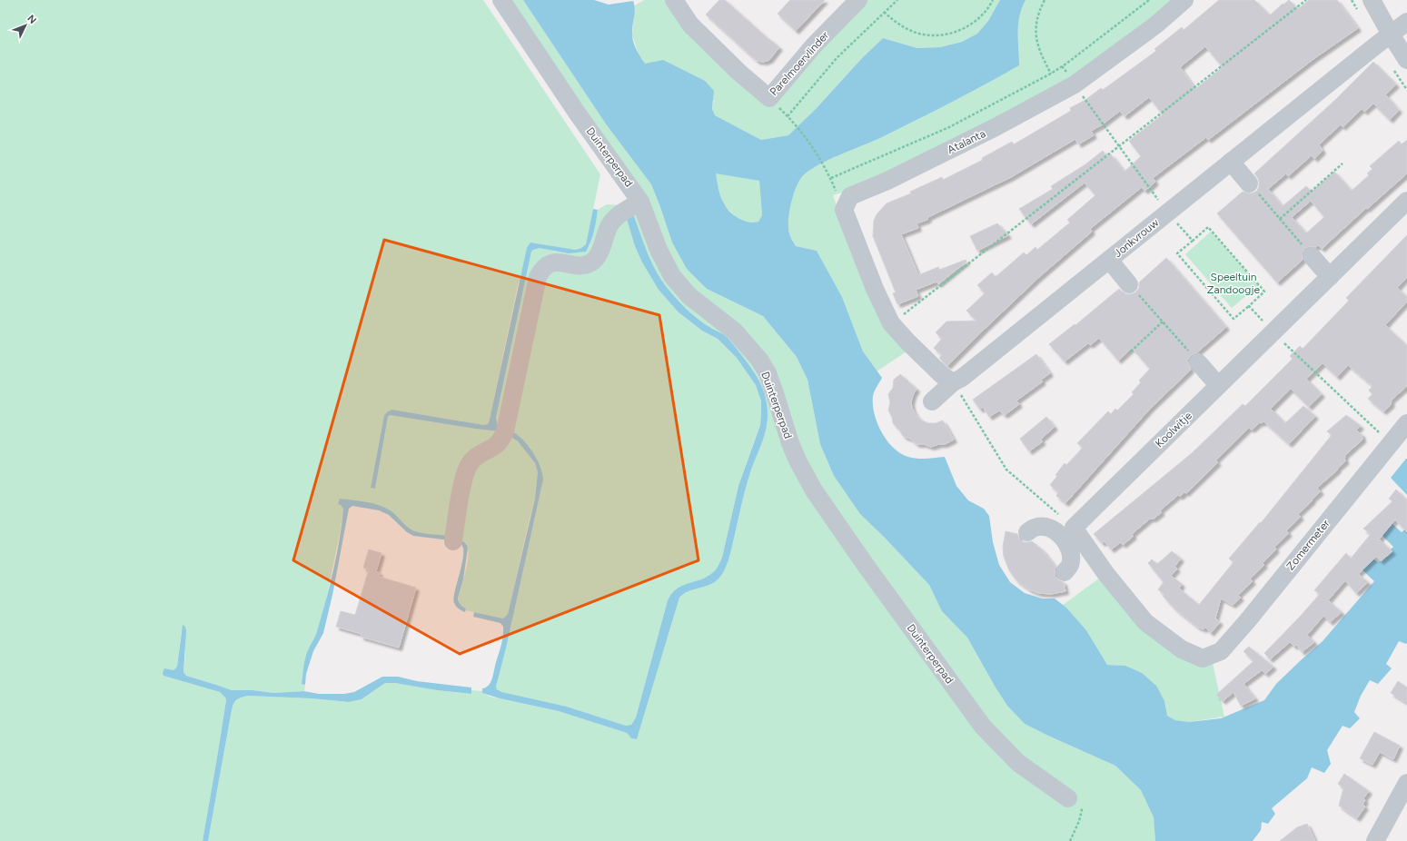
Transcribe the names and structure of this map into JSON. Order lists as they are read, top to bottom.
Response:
{
  "streets": {
    "street": [
      "Parelmoervlinder",
      "Atalanta",
      "Duinterperpad",
      "Jonkvrouw",
      "Koolwitje",
      "Zomermeter"
    ]
  },
  "crossings": [
    ["Koolwitje", "Zomermeter"]
  ],
  "parks": ["Speeltuin Zandoogje"],
  "north": "top right"
}
